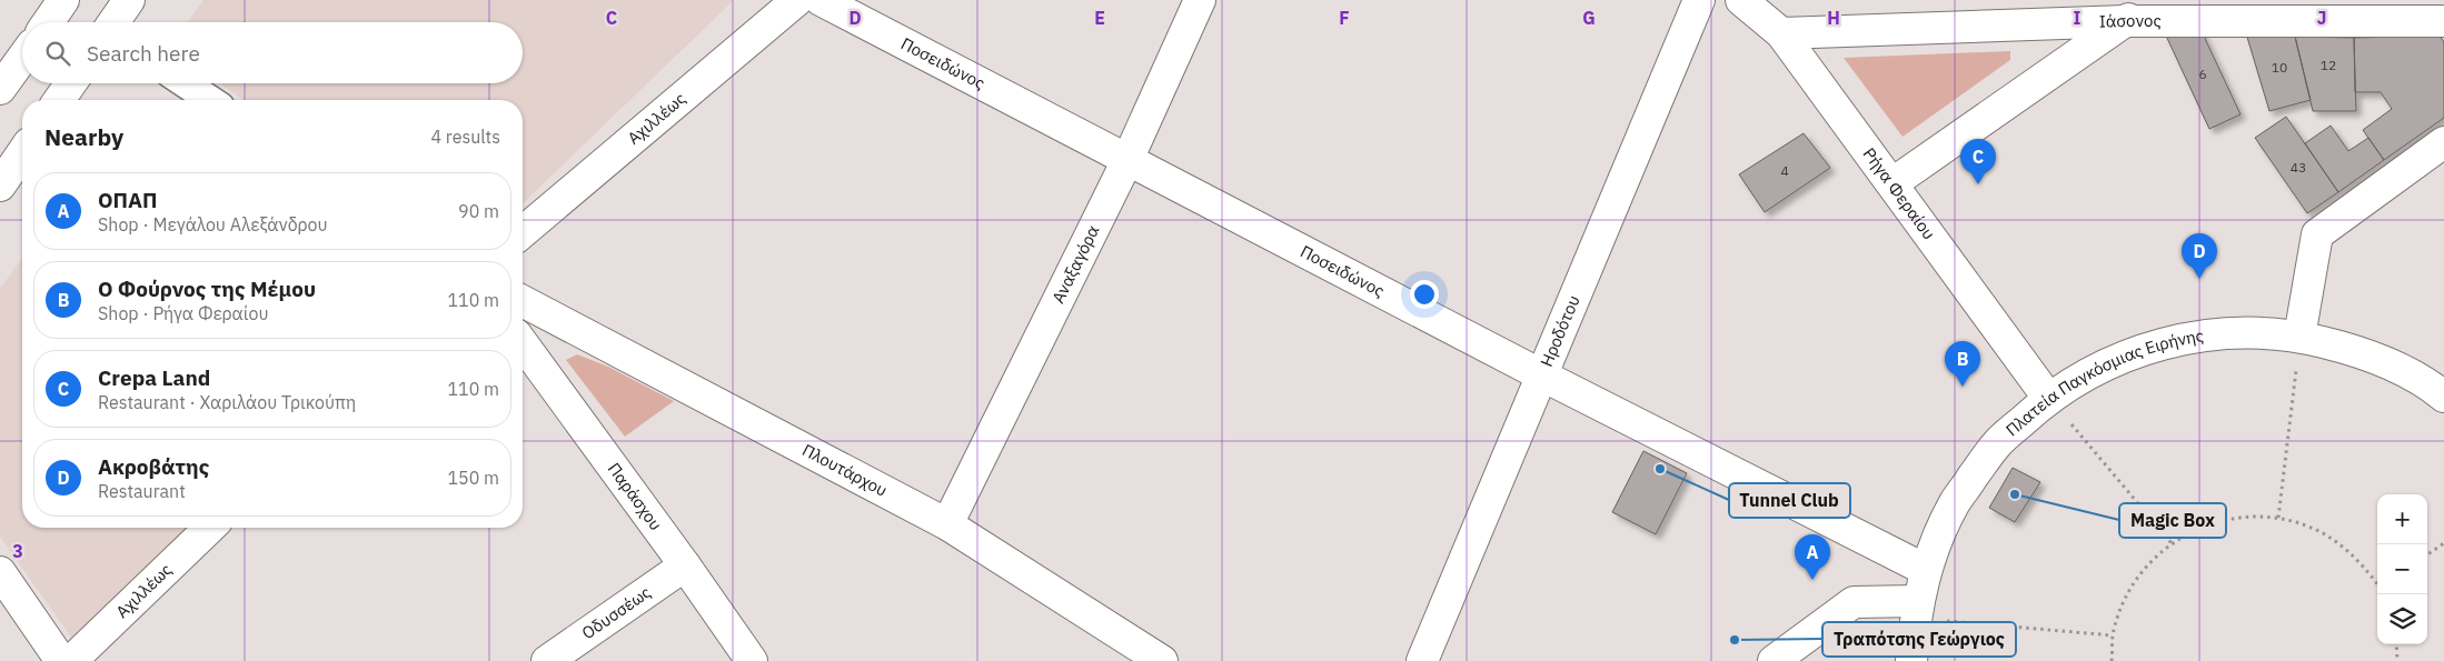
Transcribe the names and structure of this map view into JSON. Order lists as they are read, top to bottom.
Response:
{
  "streets": {
    "street": [
      "Ιάσονος",
      "Ποσειδώνος",
      "Αχιλλέως",
      "Ρήγα Φεραίου",
      "Αναξαγόρα",
      "Ηροδότου",
      "Πλατεία Παγκόσμιας Ειρήνης",
      "Πλουτάρχου",
      "Παράσχου",
      "Οδυσσέως"
    ]
  },
  "crossings": [
    ["Ιάσονος", "Ρήγα Φεραίου"],
    ["Ποσειδώνος", "Αναξαγόρα"],
    ["Ποσειδώνος", "Ηροδότου"],
    ["Ποσειδώνος", "Πλατεία Παγκόσμιας Ειρήνης"],
    ["Ρήγα Φεραίου", "Πλατεία Παγκόσμιας Ειρήνης"],
    ["Αναξαγόρα", "Πλουτάρχου"],
    ["Παράσχου", "Οδυσσέως"]
  ],
  "places": ["Tunnel Club", "Magic Box", "Τραπότσης Γεώργιος"],
  "house_numbers": [
    "12",
    "10",
    "6",
    "43",
    "4"
  ],
  "page": {
    "search": "Search here",
    "heading": ["Nearby", "4 results"],
    "pins": [
      "C",
      "D",
      "B",
      "A"
    ],
    "list": [
      {
        "mark": "A",
        "name": "ΟΠΑΠ",
        "note": "Shop · Μεγάλου Αλεξάνδρου",
        "value": "90 m"
      },
      {
        "mark": "B",
        "name": "Ο Φούρνος της Μέμου",
        "note": "Shop · Ρήγα Φεραίου",
        "value": "110 m"
      },
      {
        "mark": "C",
        "name": "Crepa Land",
        "note": "Restaurant · Χαριλάου Τρικούπη",
        "value": "110 m"
      },
      {
        "mark": "D",
        "name": "Ακροβάτης",
        "note": "Restaurant",
        "value": "150 m"
      }
    ],
    "map_buttons": ["+", "−"]
  },
  "grid": {
    "columns": [
      "C",
      "D",
      "E",
      "F",
      "G",
      "H",
      "I",
      "J"
    ],
    "rows": ["3"]
  }
}
